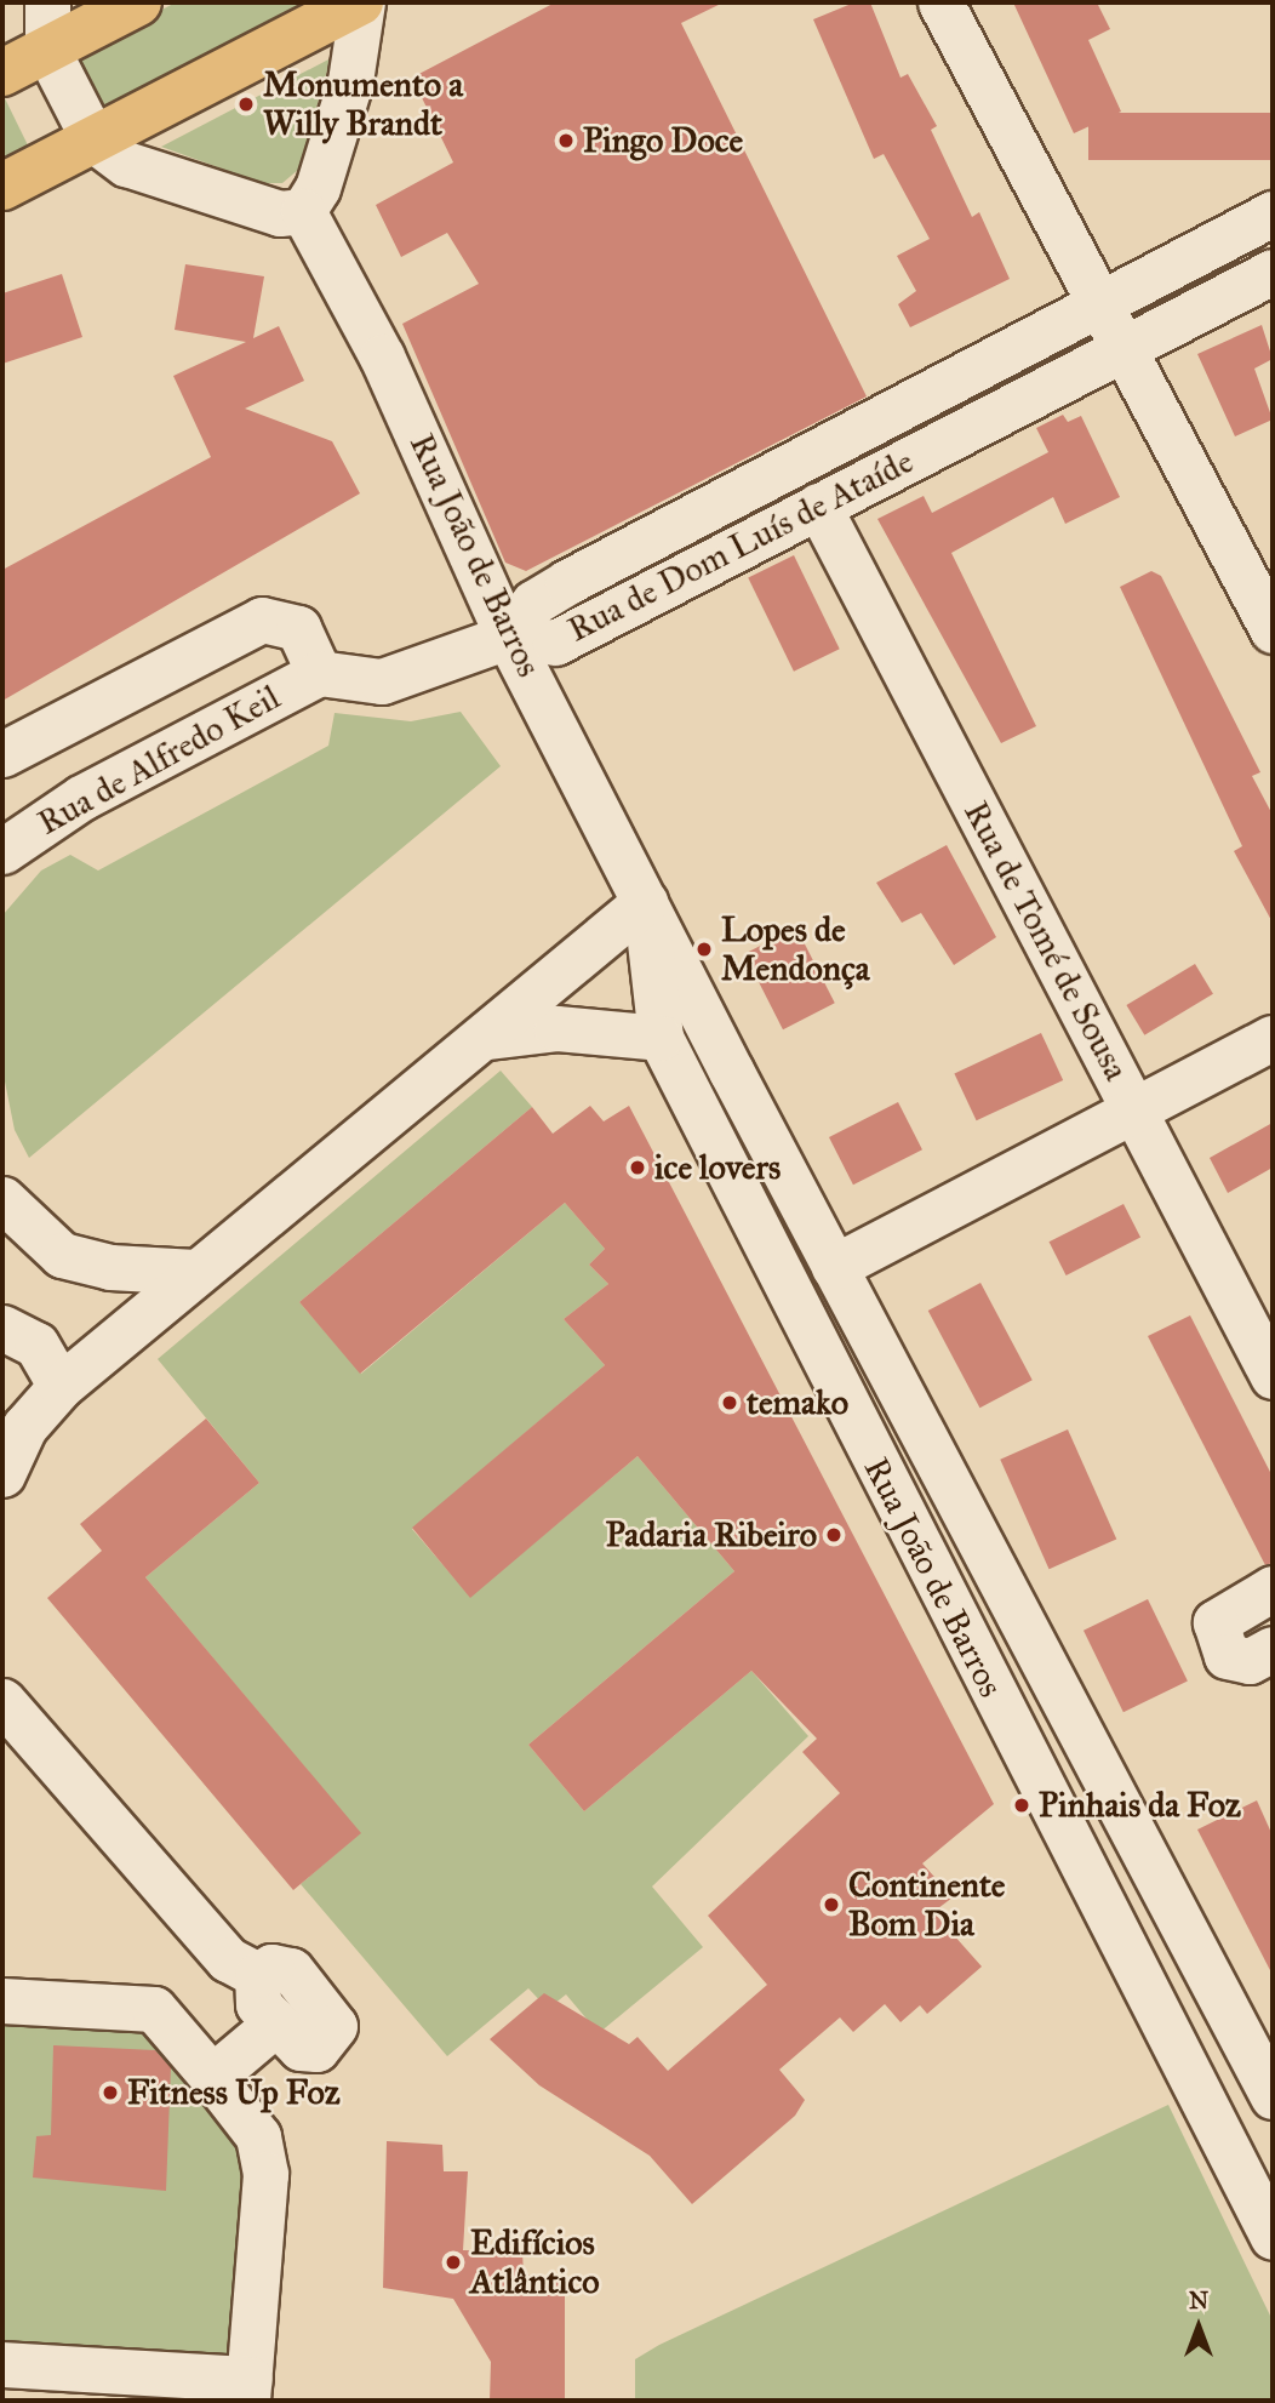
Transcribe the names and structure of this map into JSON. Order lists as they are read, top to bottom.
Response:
{
  "streets": {
    "street": [
      "Rua de Dom Luís de Ataíde",
      "Rua João de Barros",
      "Rua de Alfredo Keil",
      "Rua de Tomé de Sousa"
    ]
  },
  "crossings": [
    ["Rua de Dom Luís de Ataíde", "Rua João de Barros"],
    ["Rua de Dom Luís de Ataíde", "Rua de Alfredo Keil"],
    ["Rua de Dom Luís de Ataíde", "Rua de Tomé de Sousa"],
    ["Rua João de Barros", "Rua de Alfredo Keil"]
  ],
  "places": [
    "Monumento a Willy Brandt",
    "Pingo Doce",
    "Lopes de Mendonça",
    "ice lovers",
    "temako",
    "Padaria Ribeiro",
    "Pinhais da Foz",
    "Continente Bom Dia",
    "Fitness Up Foz",
    "Edifícios Atlântico"
  ],
  "north": "top"
}
